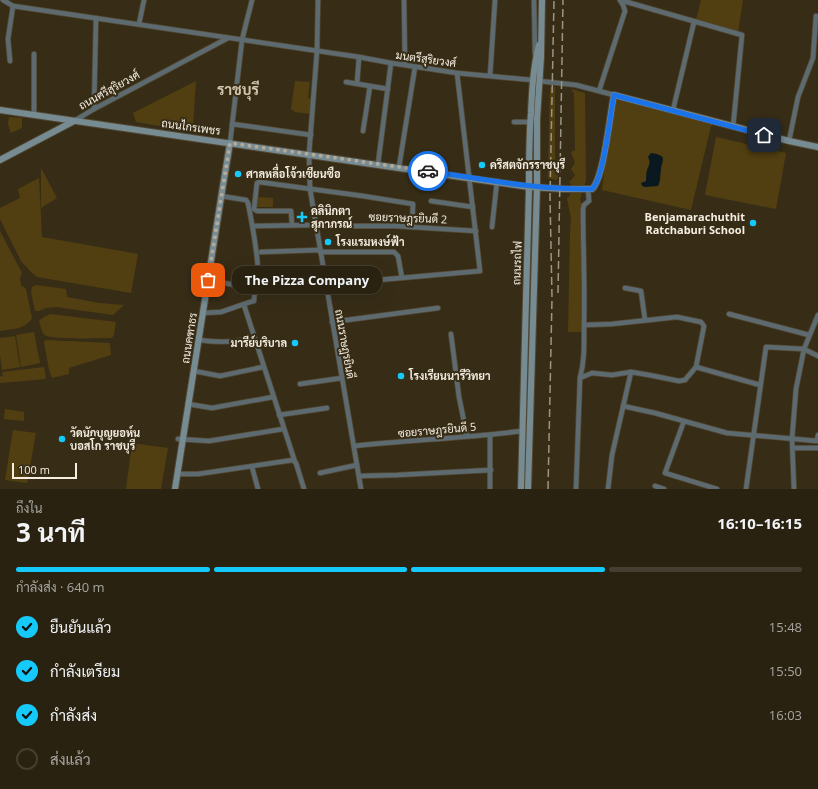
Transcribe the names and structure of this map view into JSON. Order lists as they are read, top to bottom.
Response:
{
  "streets": {
    "main road": [
      "ถนนศรีสุริยวงศ์",
      "ถนนไกรเพชร",
      "ถนนรถไฟ",
      "ถนนคฑาธร"
    ],
    "street": [
      "มนตรีสุริยวงศ์",
      "ซอยราษฎรยินดี 2",
      "ถนนราษฎรยินดี",
      "ซอยราษฎรยินดี 5"
    ]
  },
  "crossings": [
    ["มนตรีสุริยวงศ์", "ถนนศรีสุริยวงศ์"],
    ["มนตรีสุริยวงศ์", "ถนนรถไฟ"],
    ["มนตรีสุริยวงศ์", "ถนนราษฎรยินดี"],
    ["ถนนศรีสุริยวงศ์", "ถนนไกรเพชร"],
    ["ถนนไกรเพชร", "ถนนรถไฟ"],
    ["ถนนไกรเพชร", "ถนนคฑาธร"],
    ["ถนนไกรเพชร", "ถนนราษฎรยินดี"],
    ["ซอยราษฎรยินดี 2", "ถนนราษฎรยินดี"],
    ["ถนนรถไฟ", "ซอยราษฎรยินดี 5"],
    ["ถนนราษฎรยินดี", "ซอยราษฎรยินดี 5"]
  ],
  "districts": ["ราชบุรี"],
  "places": {
    "other": [
      "คริสตจักรราชบุรี",
      "ศาลหลื่อโจ้วเซียนซือ",
      "Benjamarachuthit Ratchaburi School",
      "โรงแรมหงษ์ฟ้า",
      "The Pizza Company",
      "มารีย์บริบาล",
      "โรงเรียนนารีวิทยา",
      "วัดนักบุญยอห์น บอสโก ราชบุรี"
    ],
    "health": ["คลินิกตา สุภาภรณ์"]
  },
  "scale_bar": "100 m",
  "page": {
    "bubble": "The Pizza Company",
    "scale": "100 m",
    "heading": ["3 นาที", "ถึงใน", "16:10–16:15"],
    "bar": "กำลังส่ง · 640 m",
    "list": [
      ["ยืนยันแล้ว", "15:48"],
      ["กำลังเตรียม", "15:50"],
      ["กำลังส่ง", "16:03"],
      "ส่งแล้ว"
    ]
  }
}
